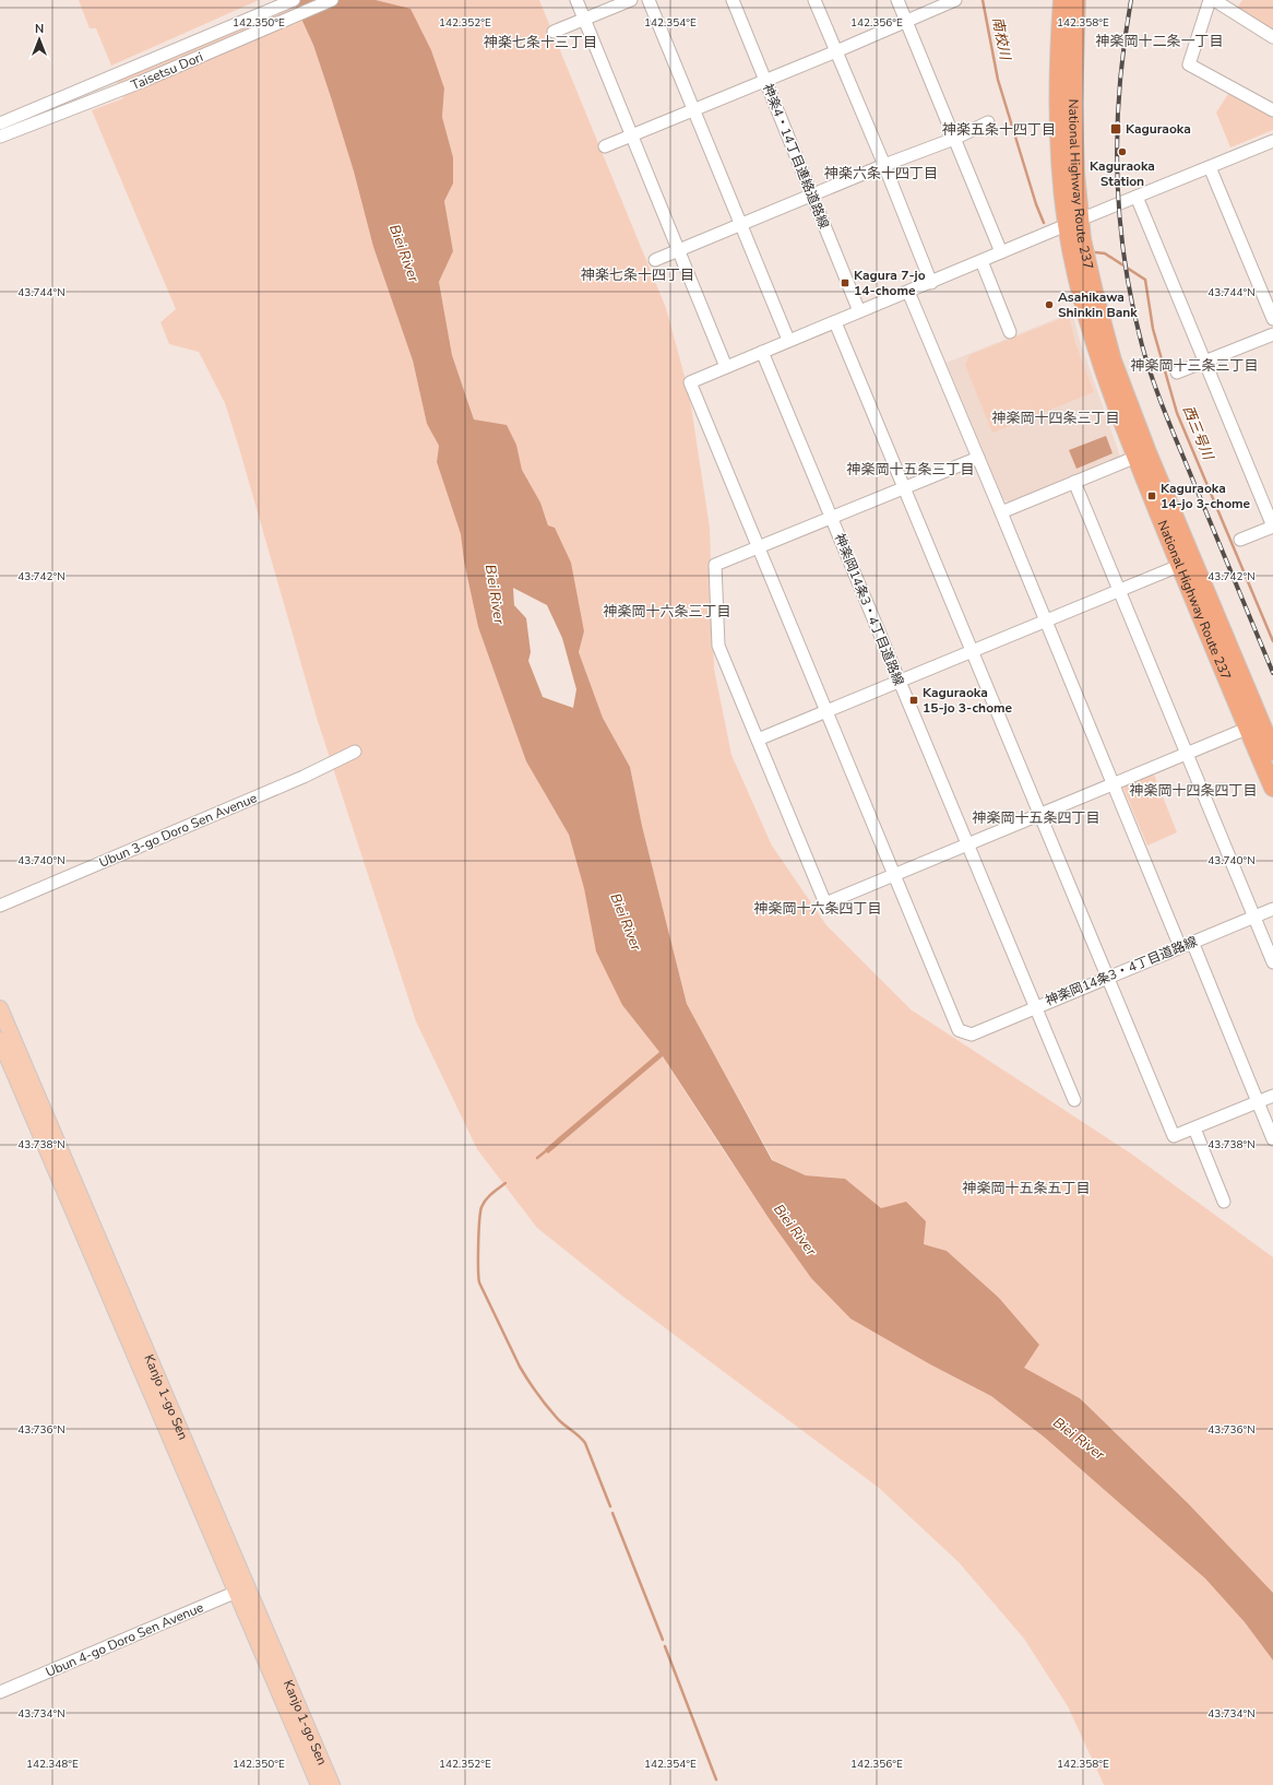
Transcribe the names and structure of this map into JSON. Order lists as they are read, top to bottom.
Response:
{
  "streets": {
    "highway": ["National Highway Route 237"],
    "main road": ["Kanjo 1-go Sen"],
    "street": [
      "Taisetsu Dori",
      "神楽4・14丁目連絡道路線",
      "神楽岡14条3・4丁目道路線",
      "Ubun 3-go Doro Sen Avenue",
      "Ubun 4-go Doro Sen Avenue"
    ]
  },
  "crossings": [
    ["Kanjo 1-go Sen", "Ubun 4-go Doro Sen Avenue"]
  ],
  "districts": [
    "神楽岡十二条一丁目",
    "神楽七条十三丁目",
    "神楽五条十四丁目",
    "神楽六条十四丁目",
    "神楽七条十四丁目",
    "神楽岡十三条三丁目",
    "神楽岡十四条三丁目",
    "神楽岡十五条三丁目",
    "神楽岡十六条三丁目",
    "神楽岡十四条四丁目",
    "神楽岡十五条四丁目",
    "神楽岡十六条四丁目",
    "神楽岡十五条五丁目"
  ],
  "water": ["南校川", "Biei River", "西三号川"],
  "places": {
    "transit": [
      "Kaguraoka",
      "Kagura 7-jo 14-chome",
      "Kaguraoka 14-jo 3-chome",
      "Kaguraoka 15-jo 3-chome"
    ],
    "other": ["Kaguraoka Station", "Asahikawa Shinkin Bank"]
  },
  "north": "top",
  "coordinates": [
    "142.350°E",
    "142.352°E",
    "142.354°E",
    "142.356°E",
    "142.358°E",
    "43.744°N",
    "43.742°N",
    "43.740°N",
    "43.738°N",
    "43.736°N",
    "43.734°N",
    "142.348°E"
  ]
}
